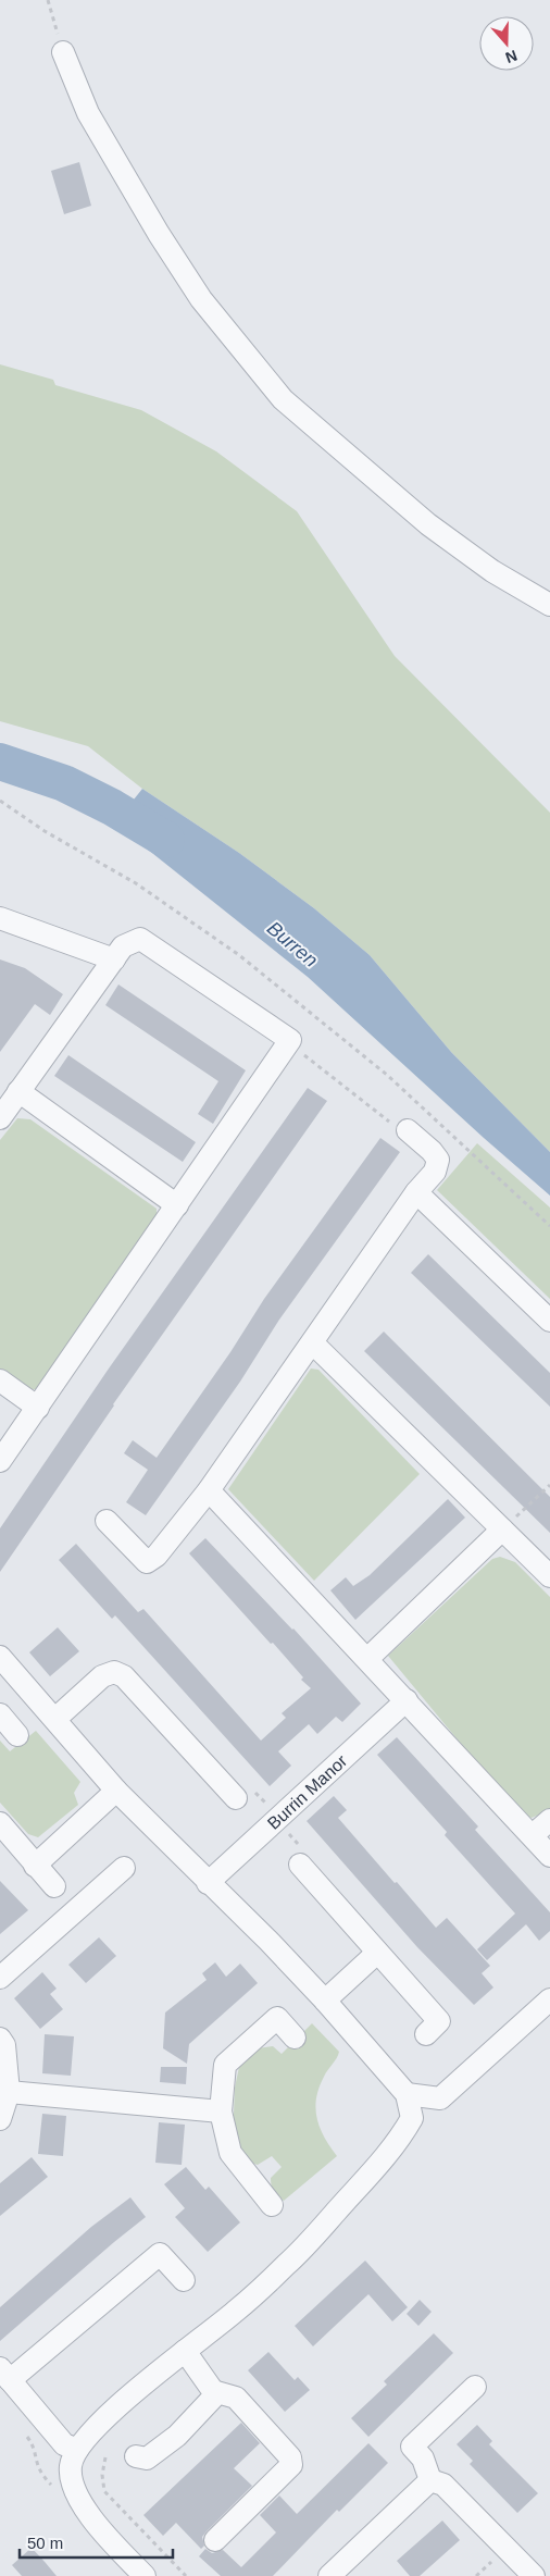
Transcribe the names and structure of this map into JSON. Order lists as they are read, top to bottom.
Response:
{
  "streets": {
    "street": ["Burrin Manor"]
  },
  "water": ["Burren"],
  "scale_bar": "50 m",
  "north": "bottom"
}
